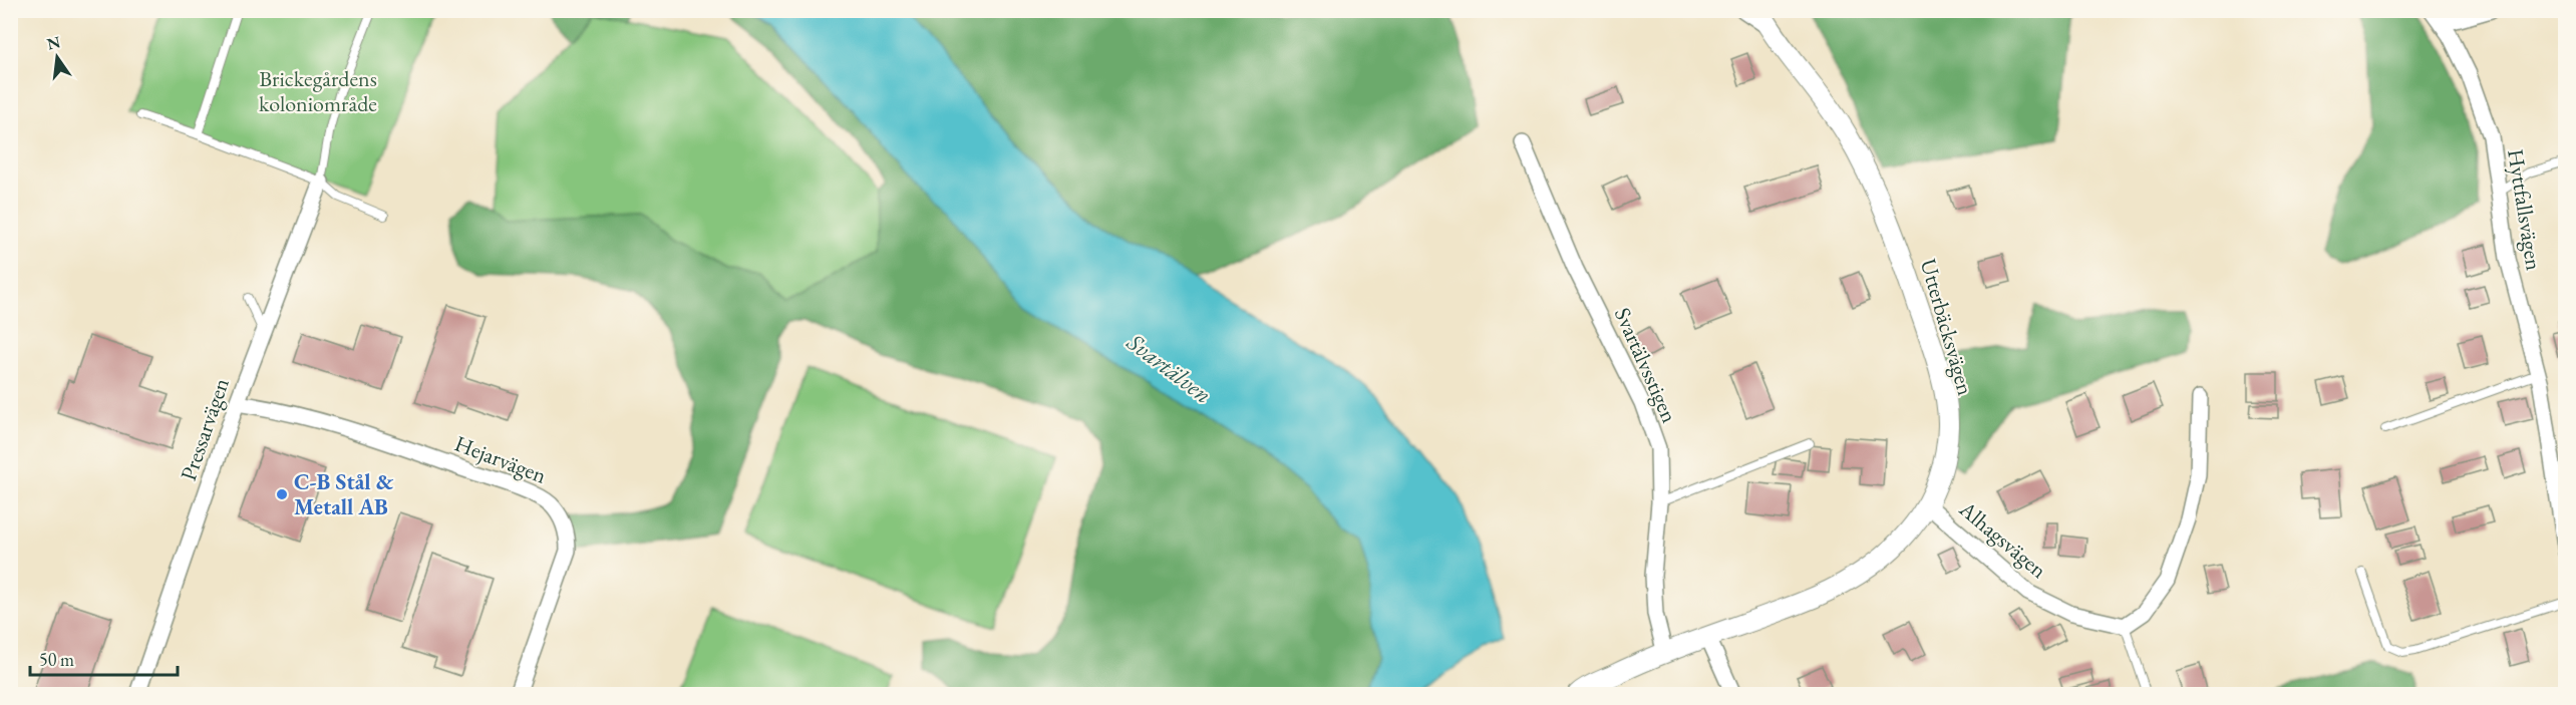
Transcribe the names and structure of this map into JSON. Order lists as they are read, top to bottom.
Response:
{
  "streets": {
    "street": [
      "Hyttfallsvägen",
      "Utterbäcksvägen",
      "Svartälvsstigen",
      "Pressarvägen",
      "Hejarvägen",
      "Alhagsvägen"
    ]
  },
  "crossings": [
    ["Utterbäcksvägen", "Svartälvsstigen"],
    ["Utterbäcksvägen", "Alhagsvägen"],
    ["Pressarvägen", "Hejarvägen"]
  ],
  "water": ["Svartälven"],
  "parks": ["Brickegårdens koloniområde"],
  "places": ["C-B Stål & Metall AB"],
  "scale_bar": "50 m",
  "north": "top"
}
